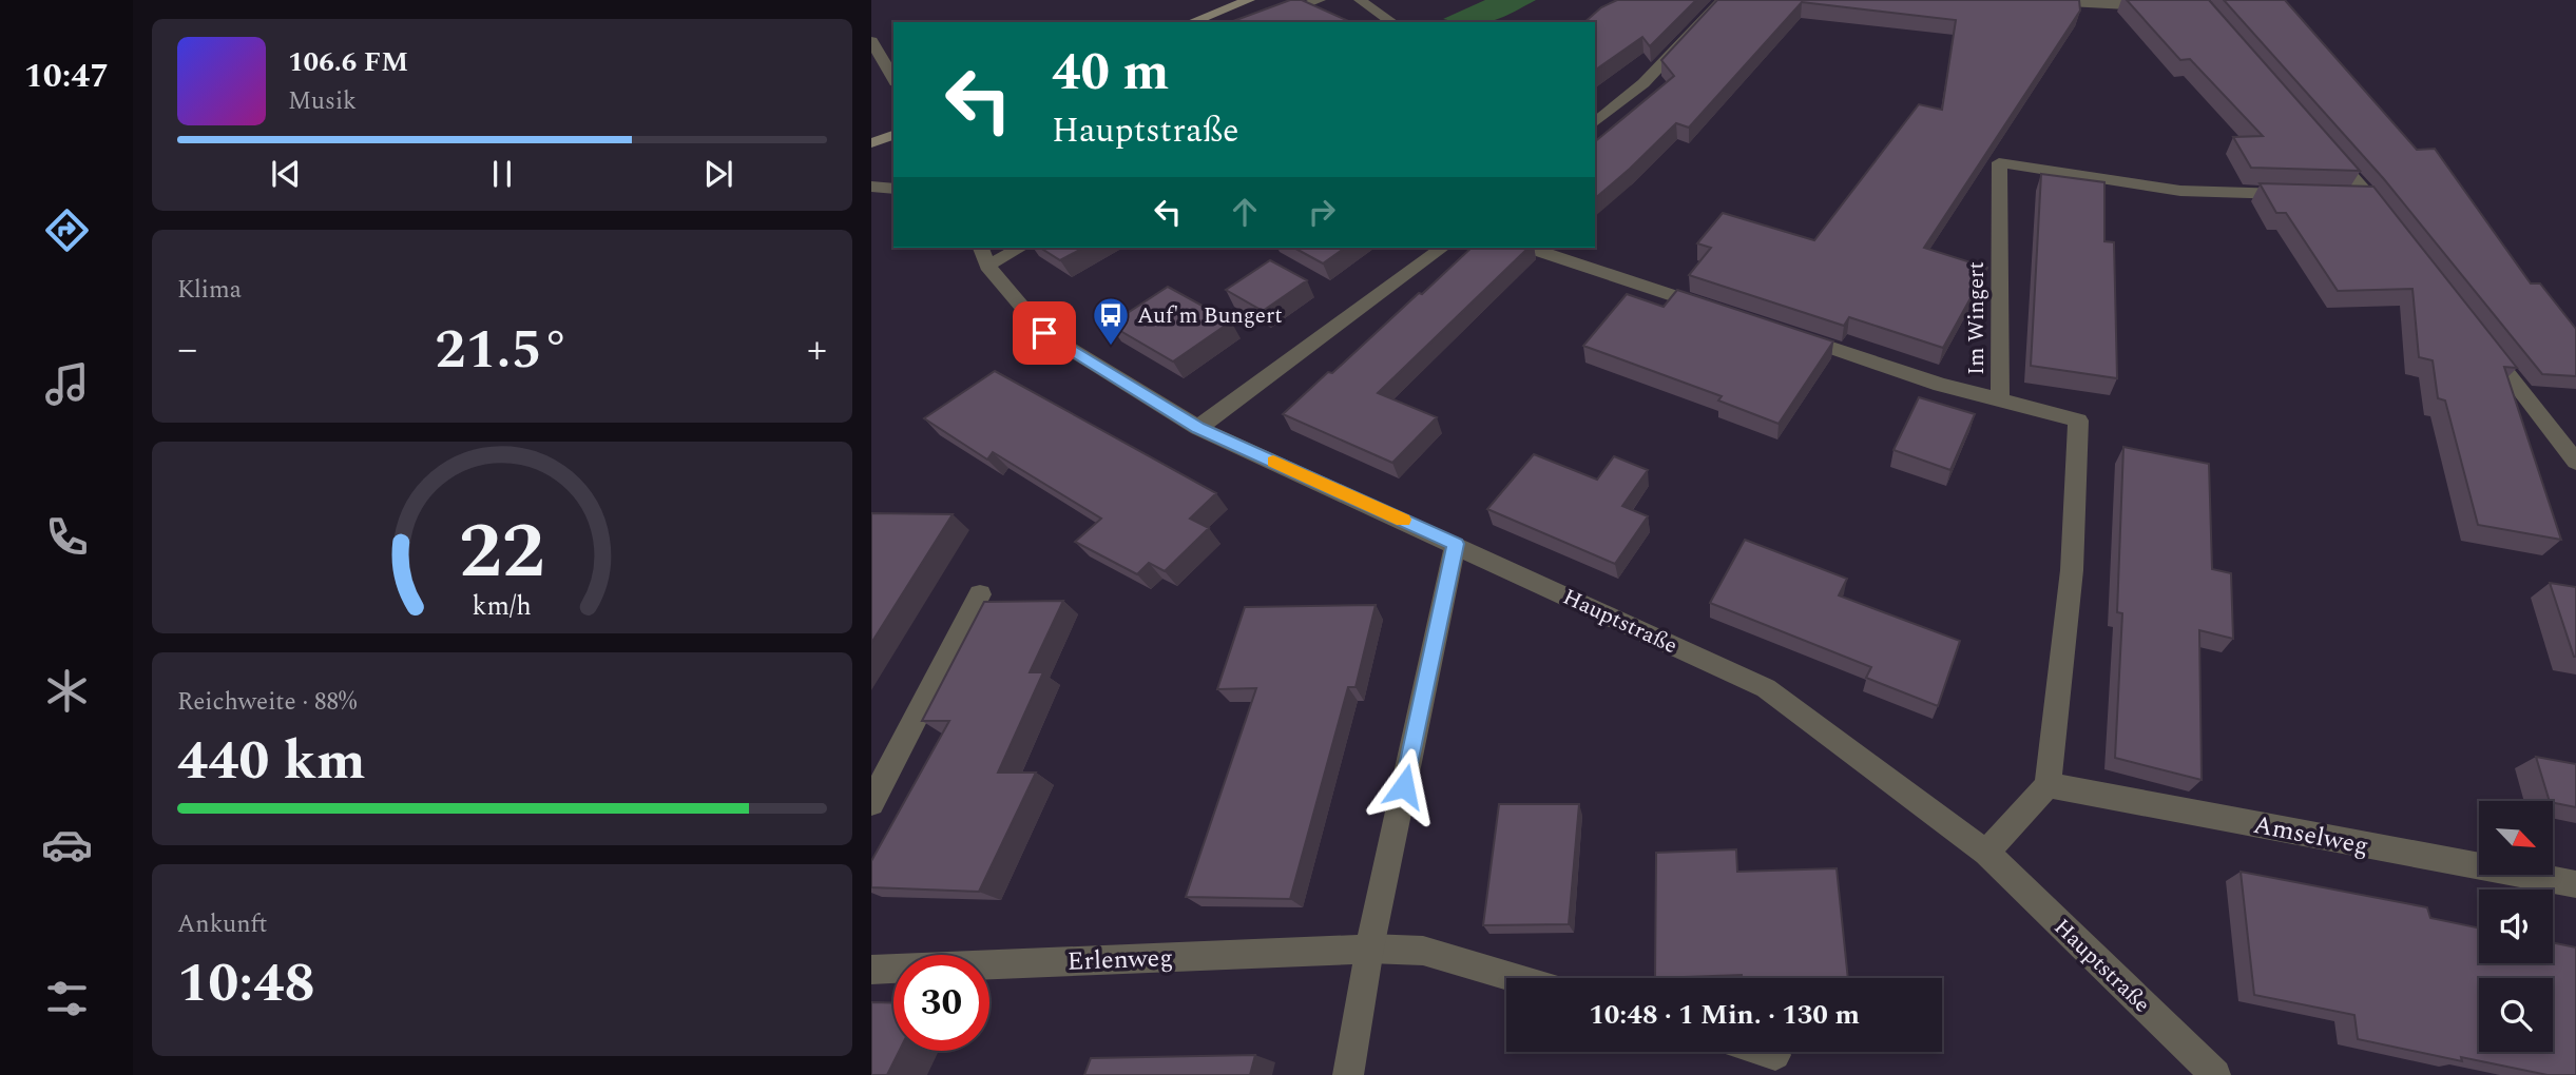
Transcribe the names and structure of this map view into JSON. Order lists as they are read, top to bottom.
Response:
{
  "streets": {
    "street": [
      "Im Wingert",
      "Hauptstraße",
      "Amselweg",
      "Erlenweg"
    ]
  },
  "crossings": [
    ["Im Wingert", "Amselweg"]
  ],
  "places": {
    "bus stop": ["Auf'm Bungert"]
  },
  "north": "bottom right",
  "page": {
    "tabs": "10:47",
    "turn": ["40 m", "Hauptstraße"],
    "song": ["106.6 FM", "Musik"],
    "tile": [
      "Klima",
      ["Reichweite · 88%", "440 km"],
      ["Ankunft", "10:48"]
    ],
    "heat": ["−", "21.5°", "+"],
    "limit": "30",
    "trip": "10:48 · 1 Min. · 130 m",
    "gauge": ["22", "km/h"]
  }
}
